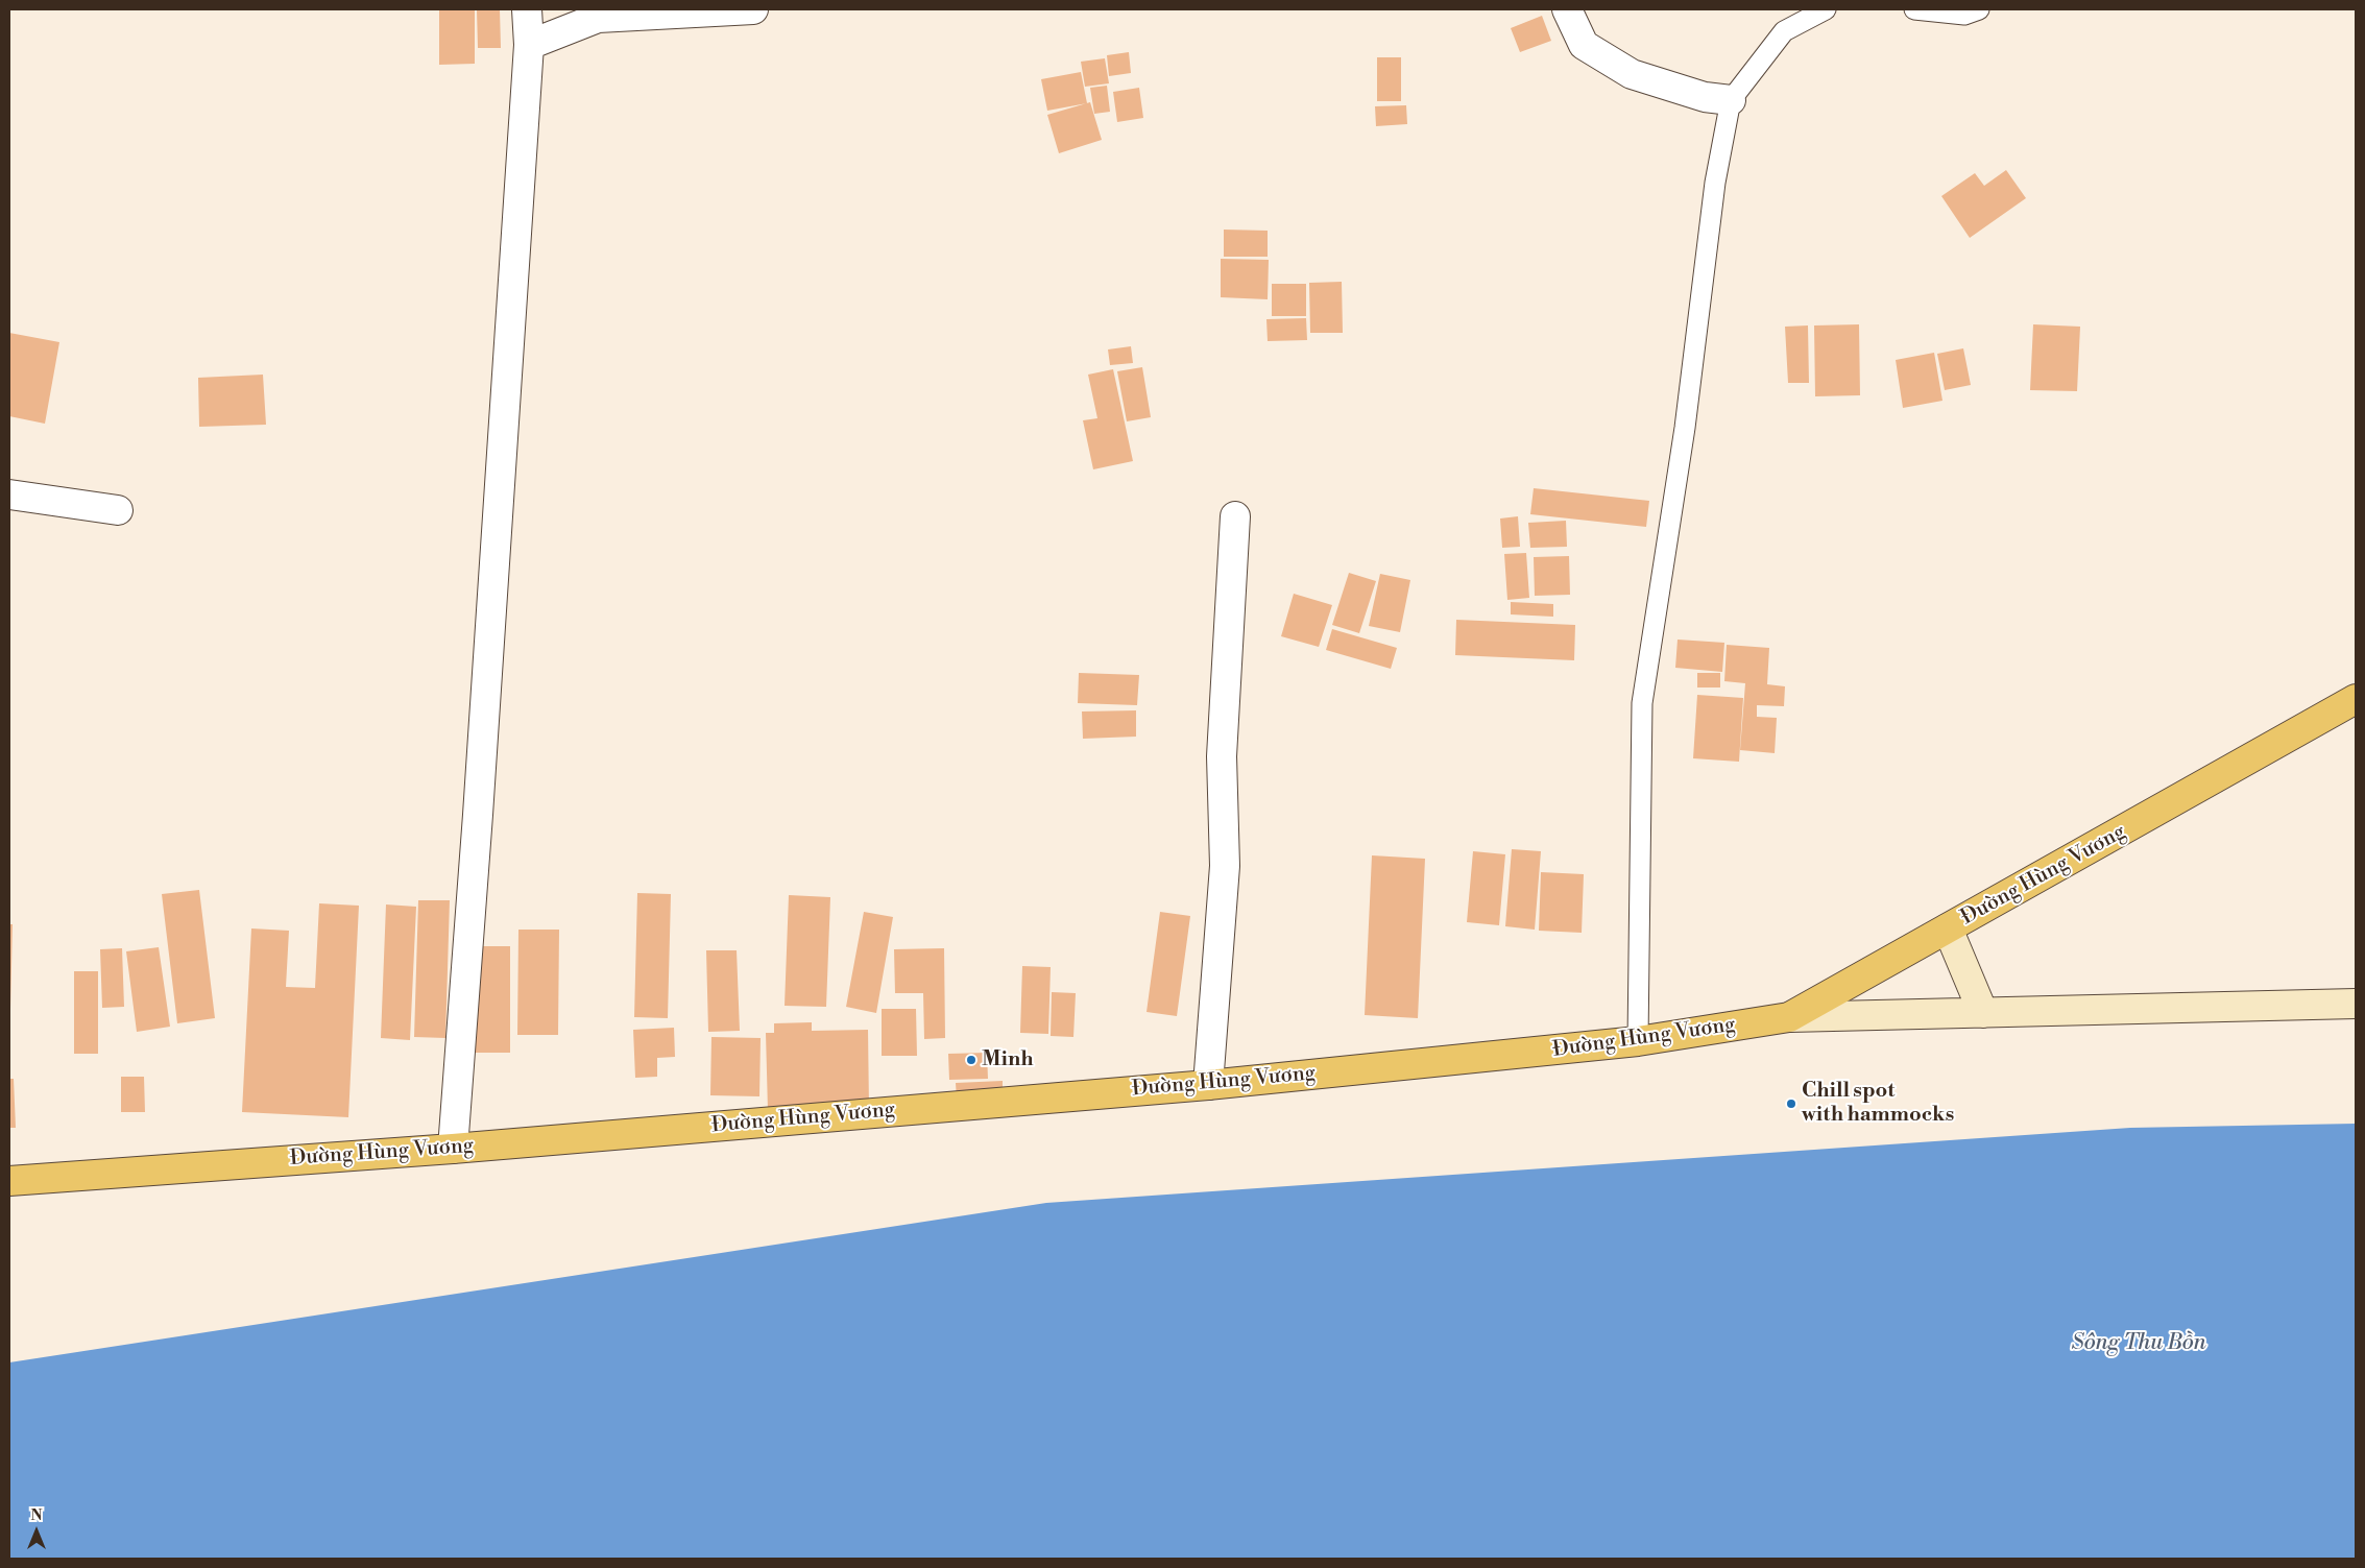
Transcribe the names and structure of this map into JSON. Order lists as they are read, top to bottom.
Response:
{
  "streets": {
    "main road": ["Đường Hùng Vương"]
  },
  "water": ["Sông Thu Bồn"],
  "places": ["Minh", "Chill spot with hammocks"],
  "north": "top"
}
